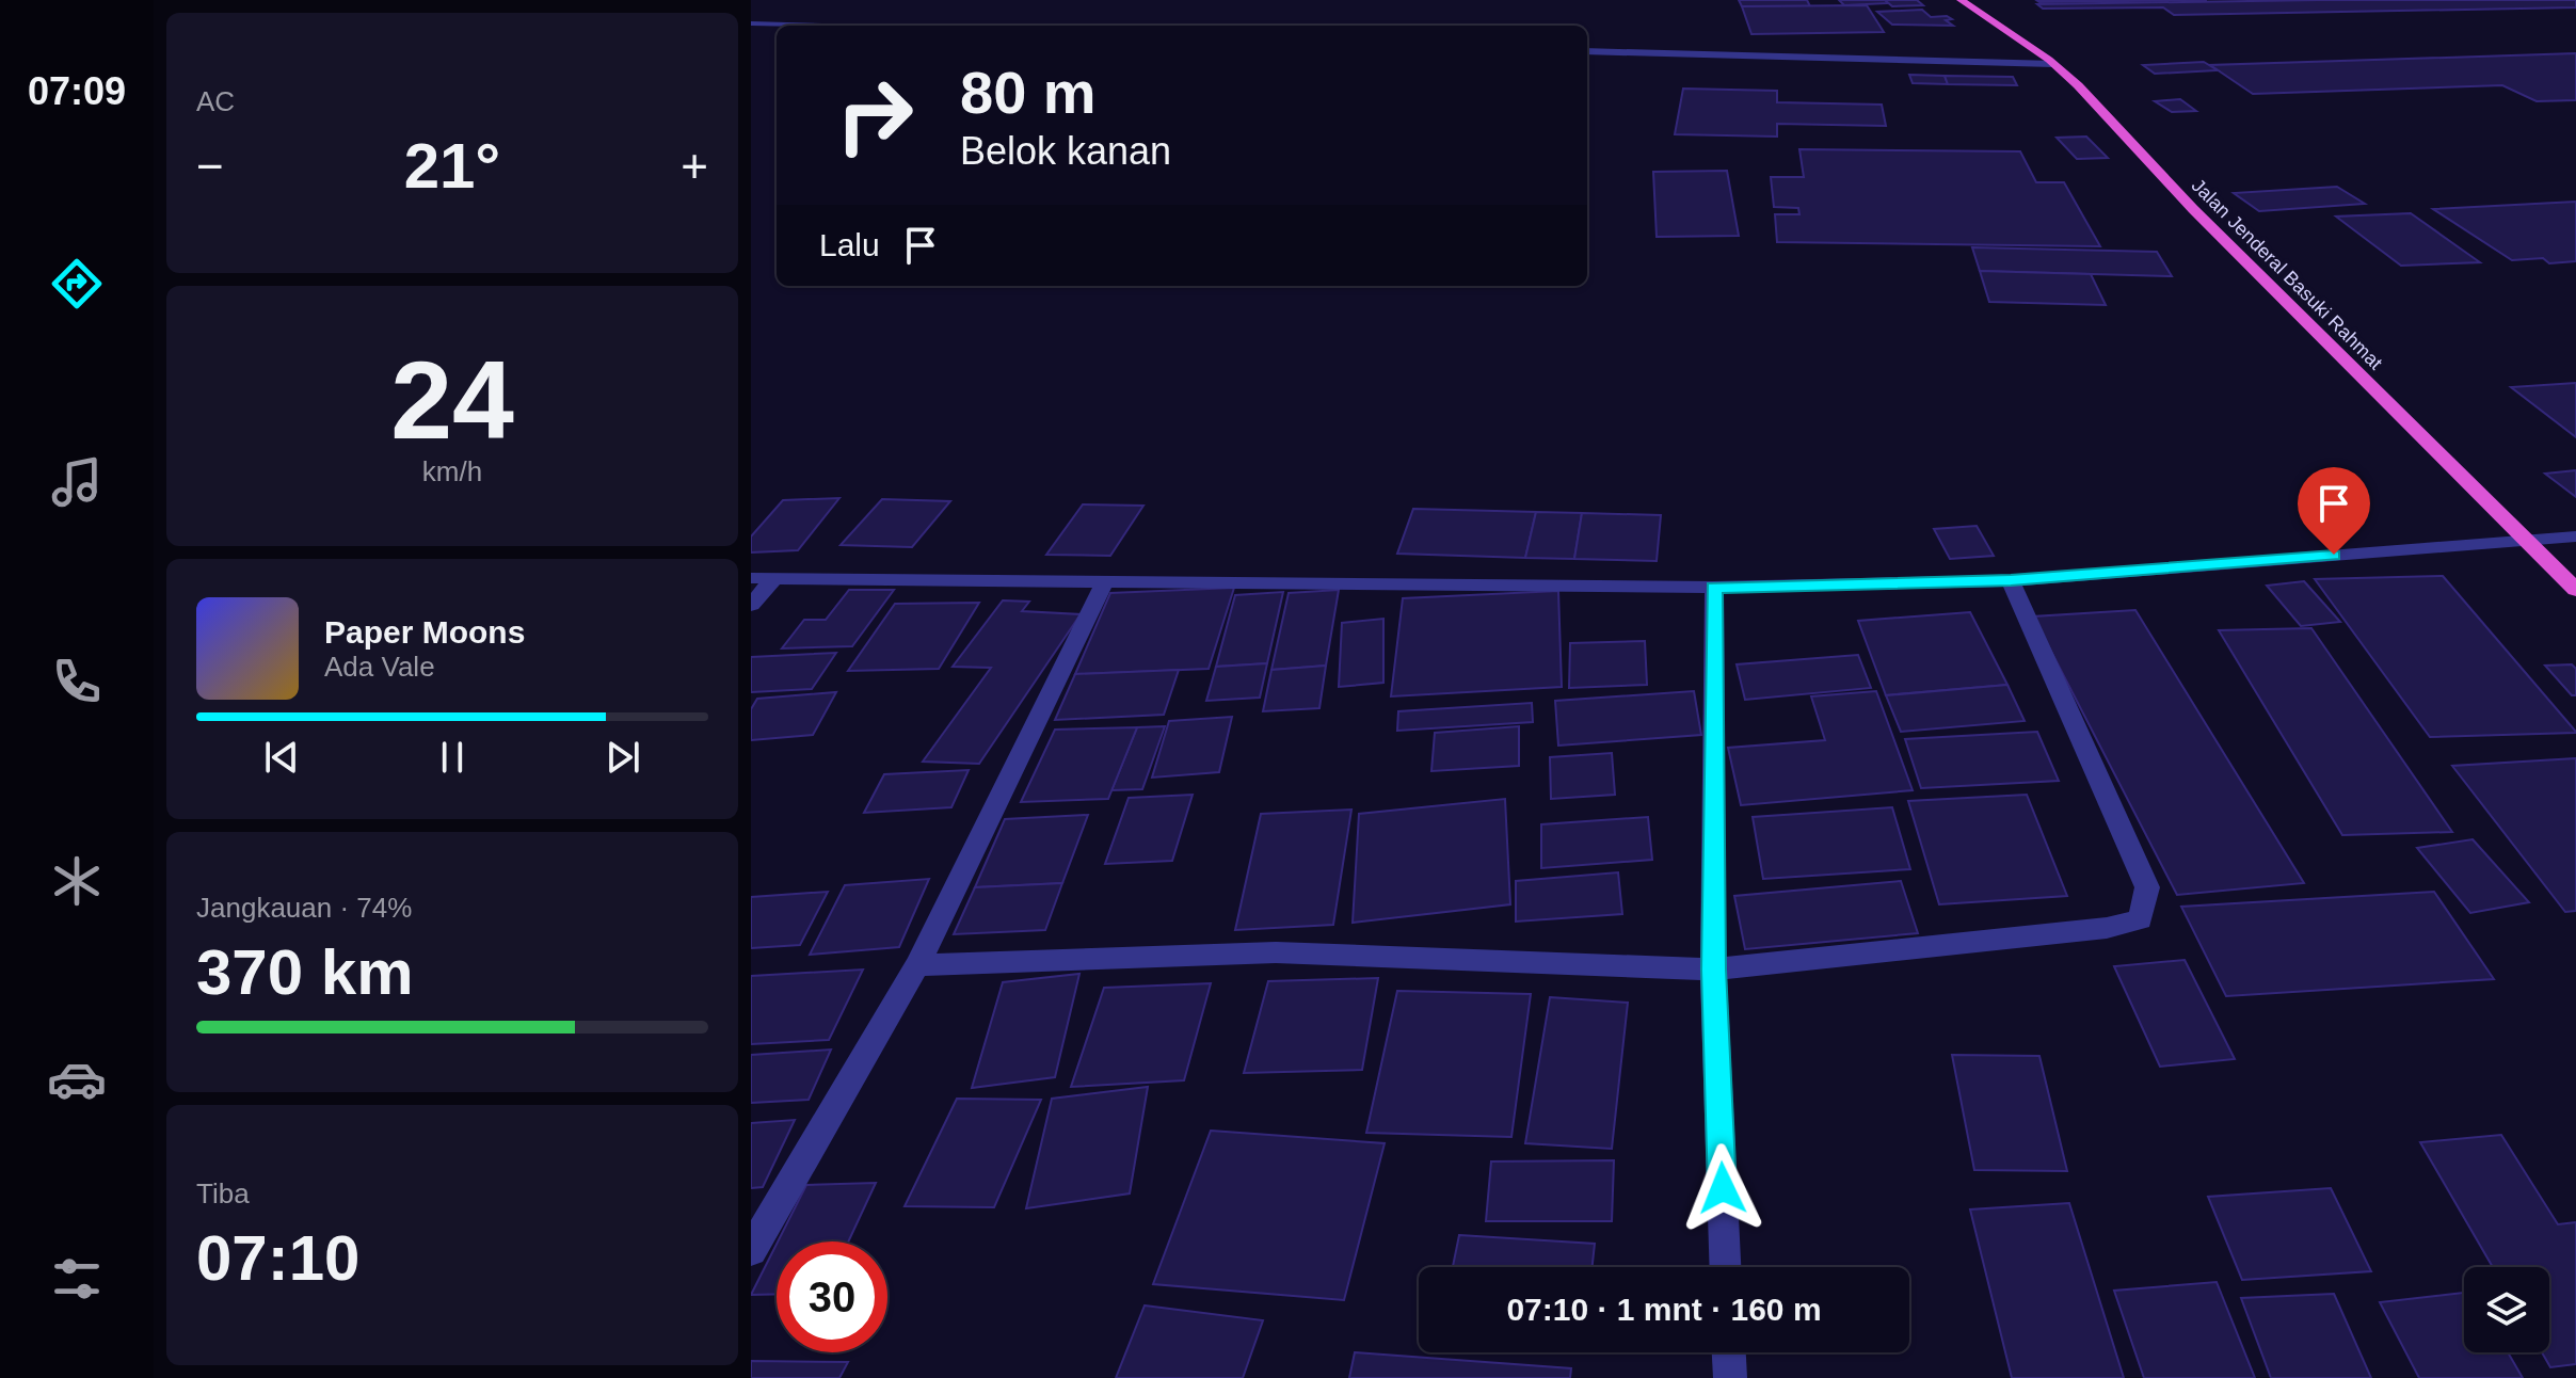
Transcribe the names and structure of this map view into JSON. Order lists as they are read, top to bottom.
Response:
{
  "streets": {
    "highway": ["Jalan Jenderal Basuki Rahmat"]
  },
  "page": {
    "tabs": "07:09",
    "tile": [
      "AC",
      ["24", "km/h"],
      ["Jangkauan · 74%", "370 km"],
      ["Tiba", "07:10"]
    ],
    "turn": ["80 m", "Belok kanan"],
    "heat": ["−", "21°", "+"],
    "then": "Lalu",
    "song": ["Paper Moons", "Ada Vale"],
    "limit": "30",
    "trip": "07:10 · 1 mnt · 160 m"
  }
}
